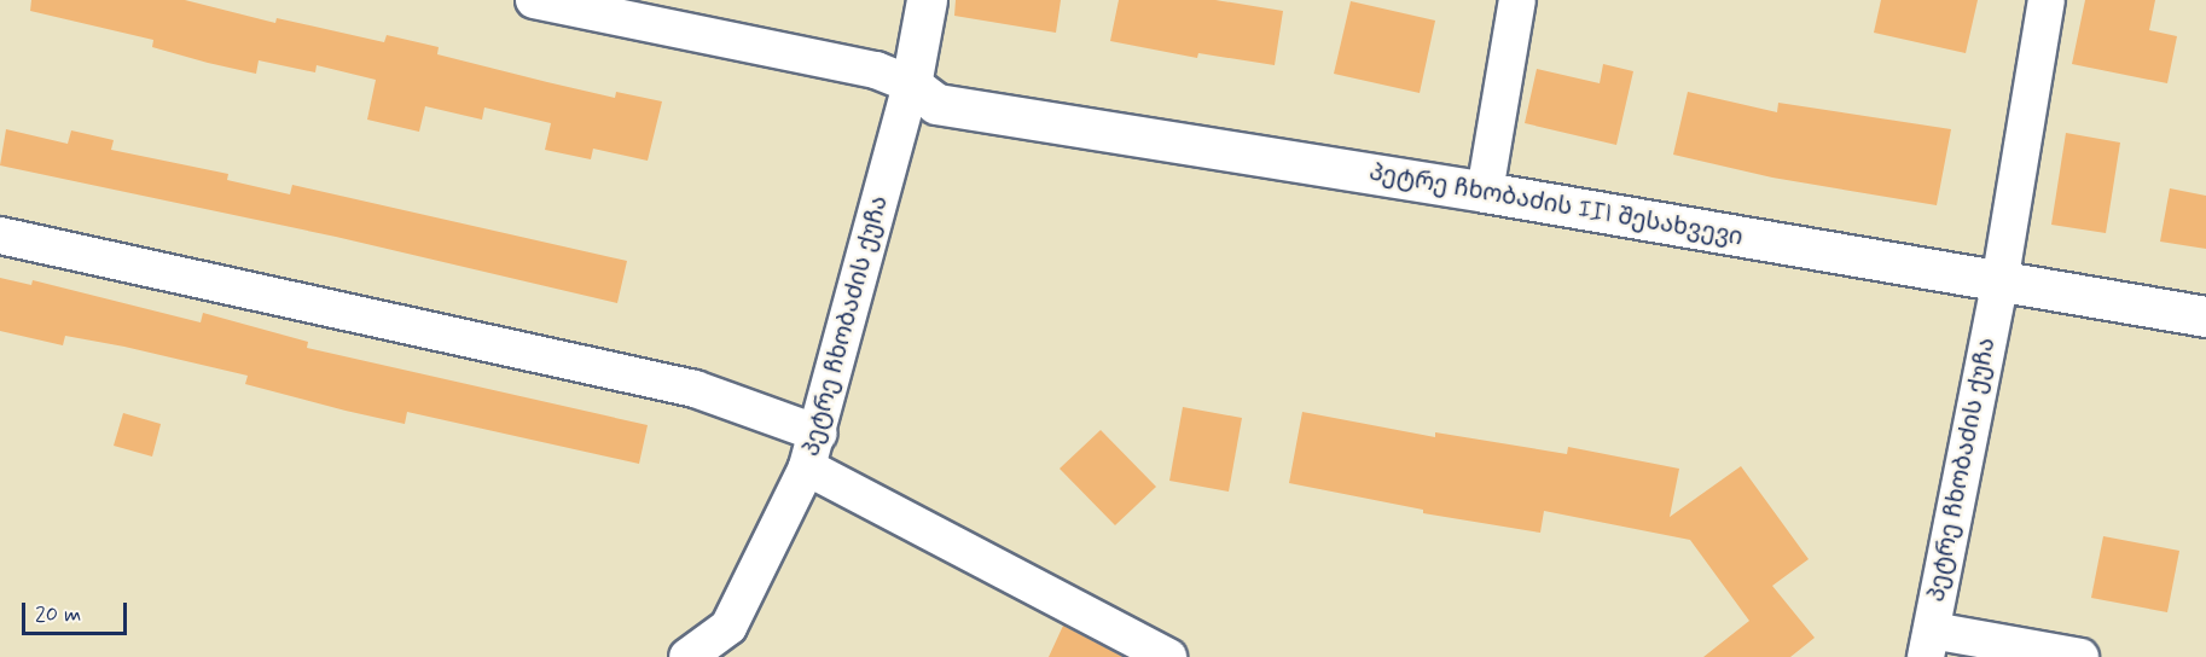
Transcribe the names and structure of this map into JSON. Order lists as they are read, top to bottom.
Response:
{
  "streets": {
    "street": ["პეტრე ჩხობაძის III შესახვევი", "პეტრე ჩხობაძის ქუჩა"]
  },
  "crossings": [
    ["პეტრე ჩხობაძის III შესახვევი", "პეტრე ჩხობაძის ქუჩა"]
  ],
  "scale_bar": "20 m"
}
